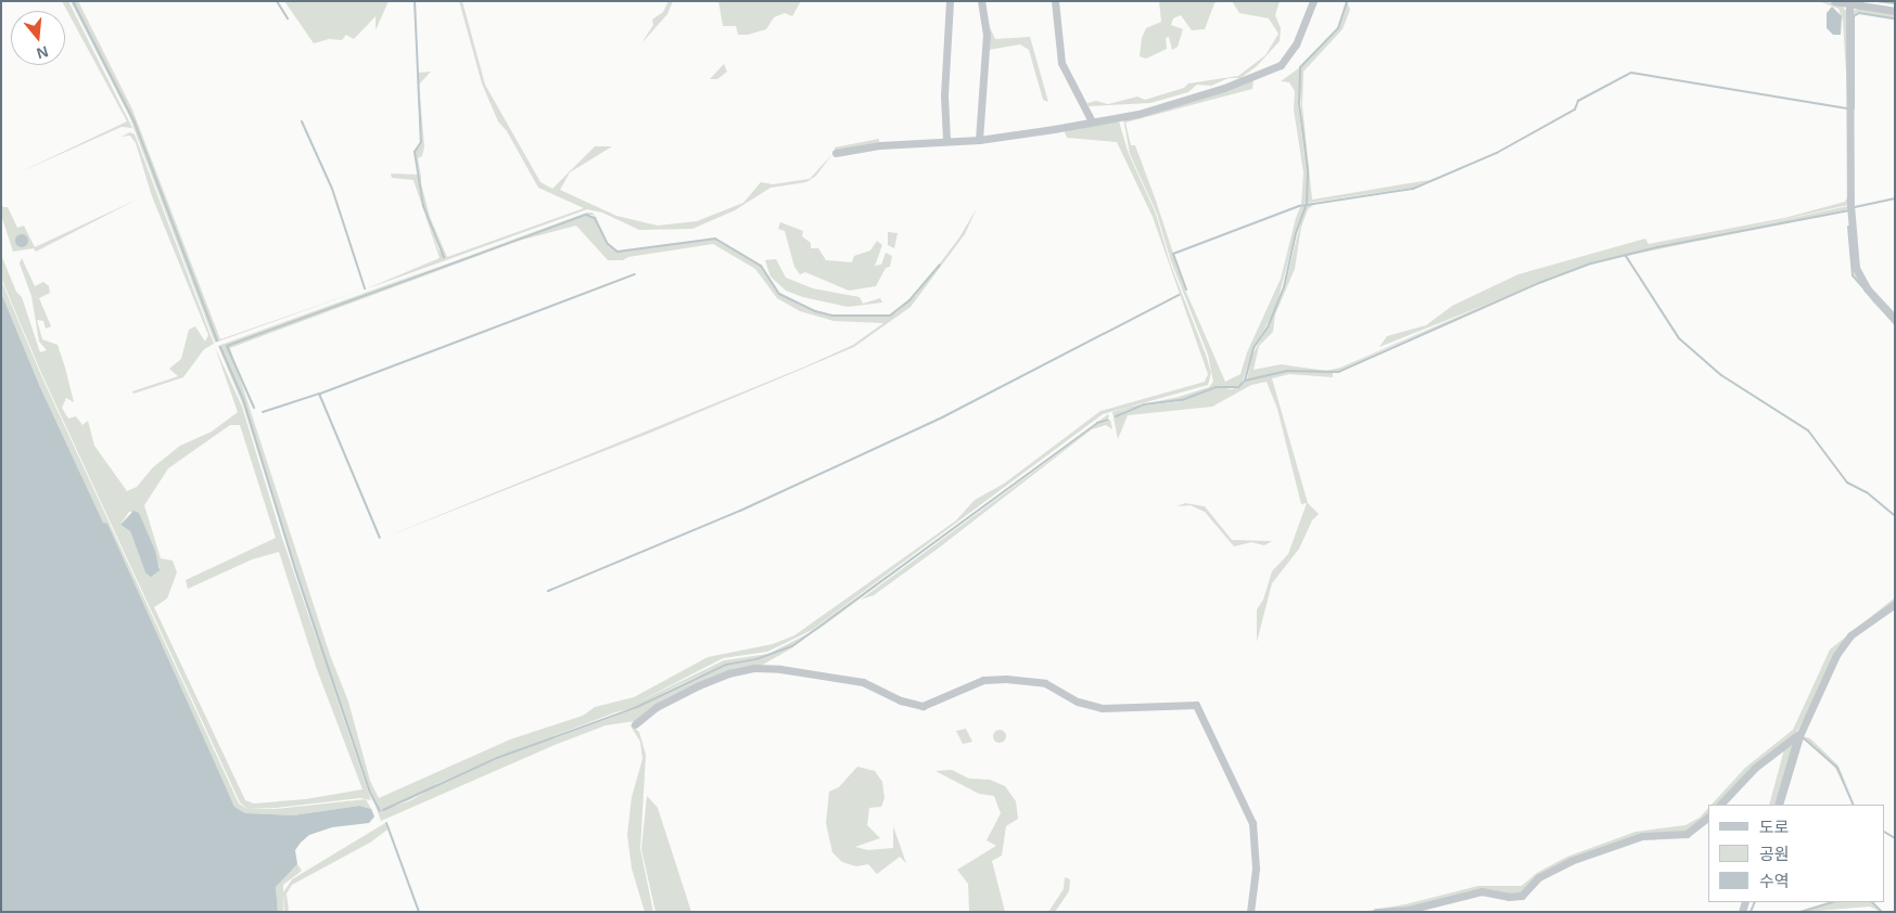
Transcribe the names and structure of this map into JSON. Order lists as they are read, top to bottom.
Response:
{
  "legend": ["도로", "공원", "수역"],
  "north": "bottom"
}
